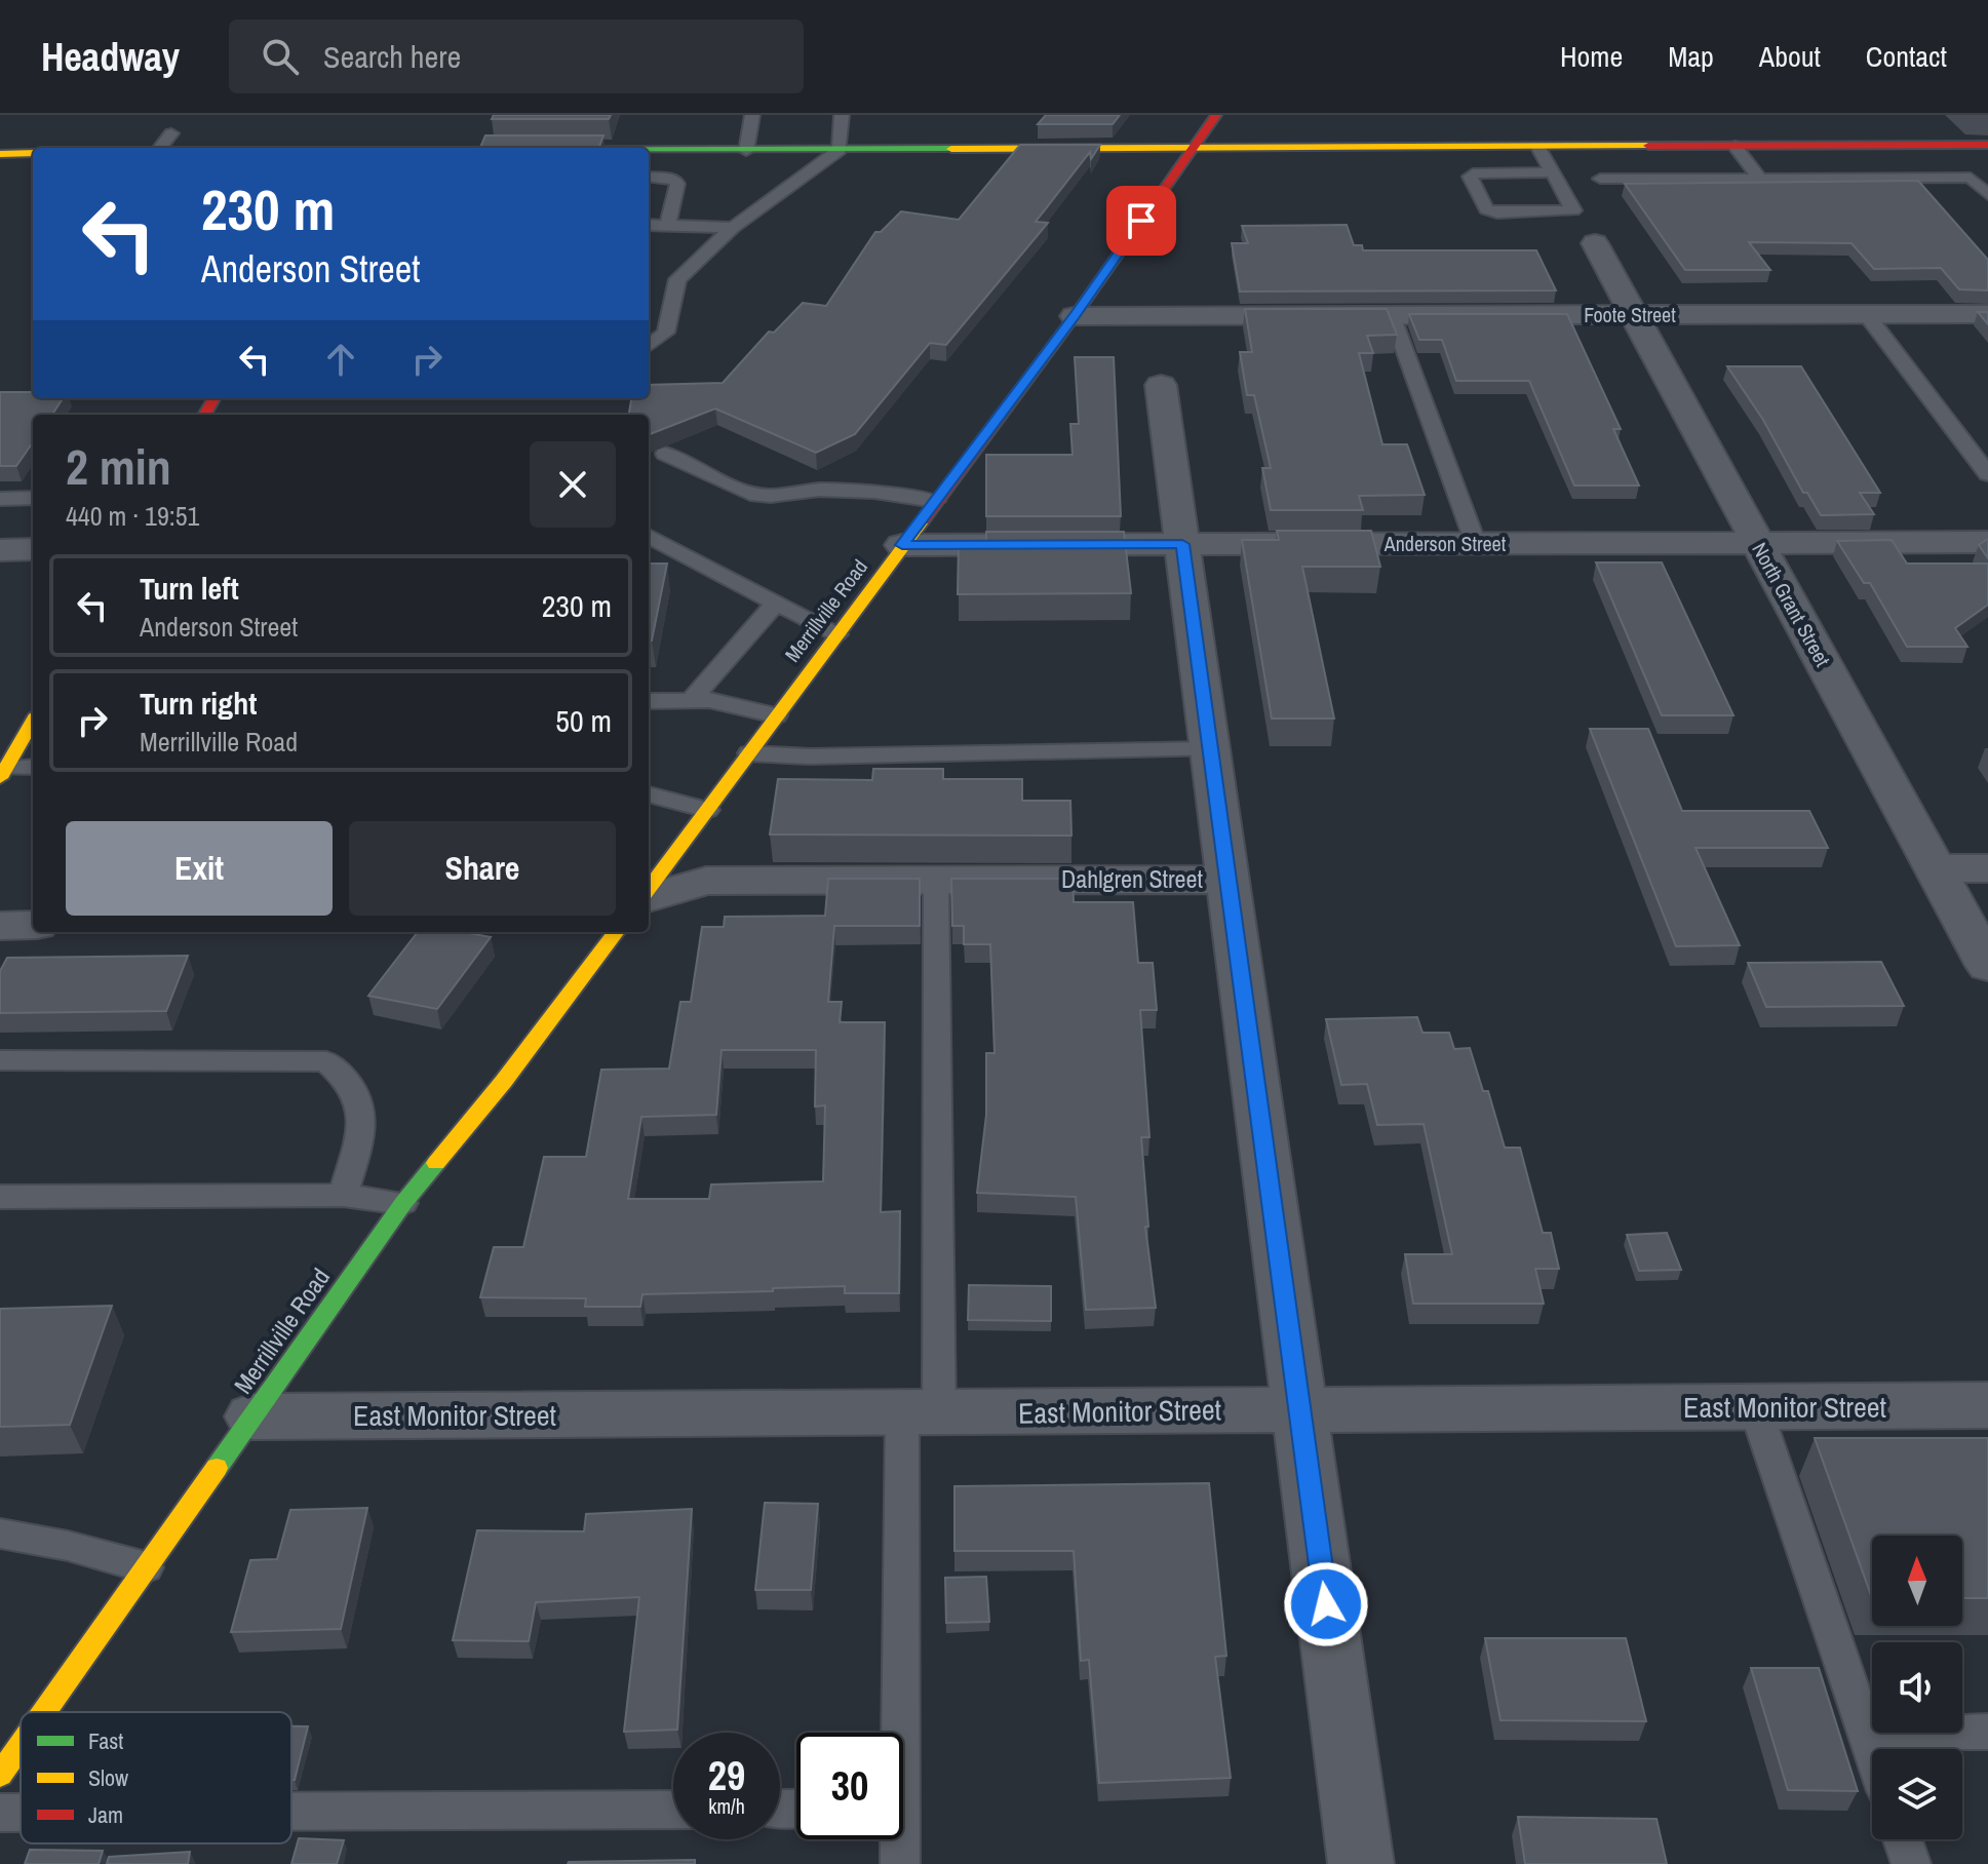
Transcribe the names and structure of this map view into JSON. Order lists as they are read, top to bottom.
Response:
{
  "streets": {
    "street": [
      "Foote Street",
      "Anderson Street",
      "North Grant Street",
      "Merrillville Road",
      "Dahlgren Street",
      "East Monitor Street"
    ]
  },
  "crossings": [
    ["Foote Street", "North Grant Street"],
    ["Foote Street", "Merrillville Road"],
    ["Anderson Street", "North Grant Street"],
    ["Anderson Street", "Merrillville Road"],
    ["Merrillville Road", "East Monitor Street"]
  ],
  "legend": ["Fast", "Slow", "Jam"],
  "north": "top",
  "page": {
    "header": "Headway",
    "search": "Search here",
    "nav": [
      "Home",
      "Map",
      "About",
      "Contact"
    ],
    "turn": ["230 m", "Anderson Street"],
    "heading": ["2 min", "440 m · 19:51"],
    "list": [
      {
        "name": "Turn left",
        "note": "Anderson Street",
        "value": "230 m"
      },
      {
        "name": "Turn right",
        "note": "Merrillville Road",
        "value": "50 m"
      }
    ],
    "buttons": ["Exit", "Share"],
    "speed": "29 km/h",
    "limit": "30"
  }
}
